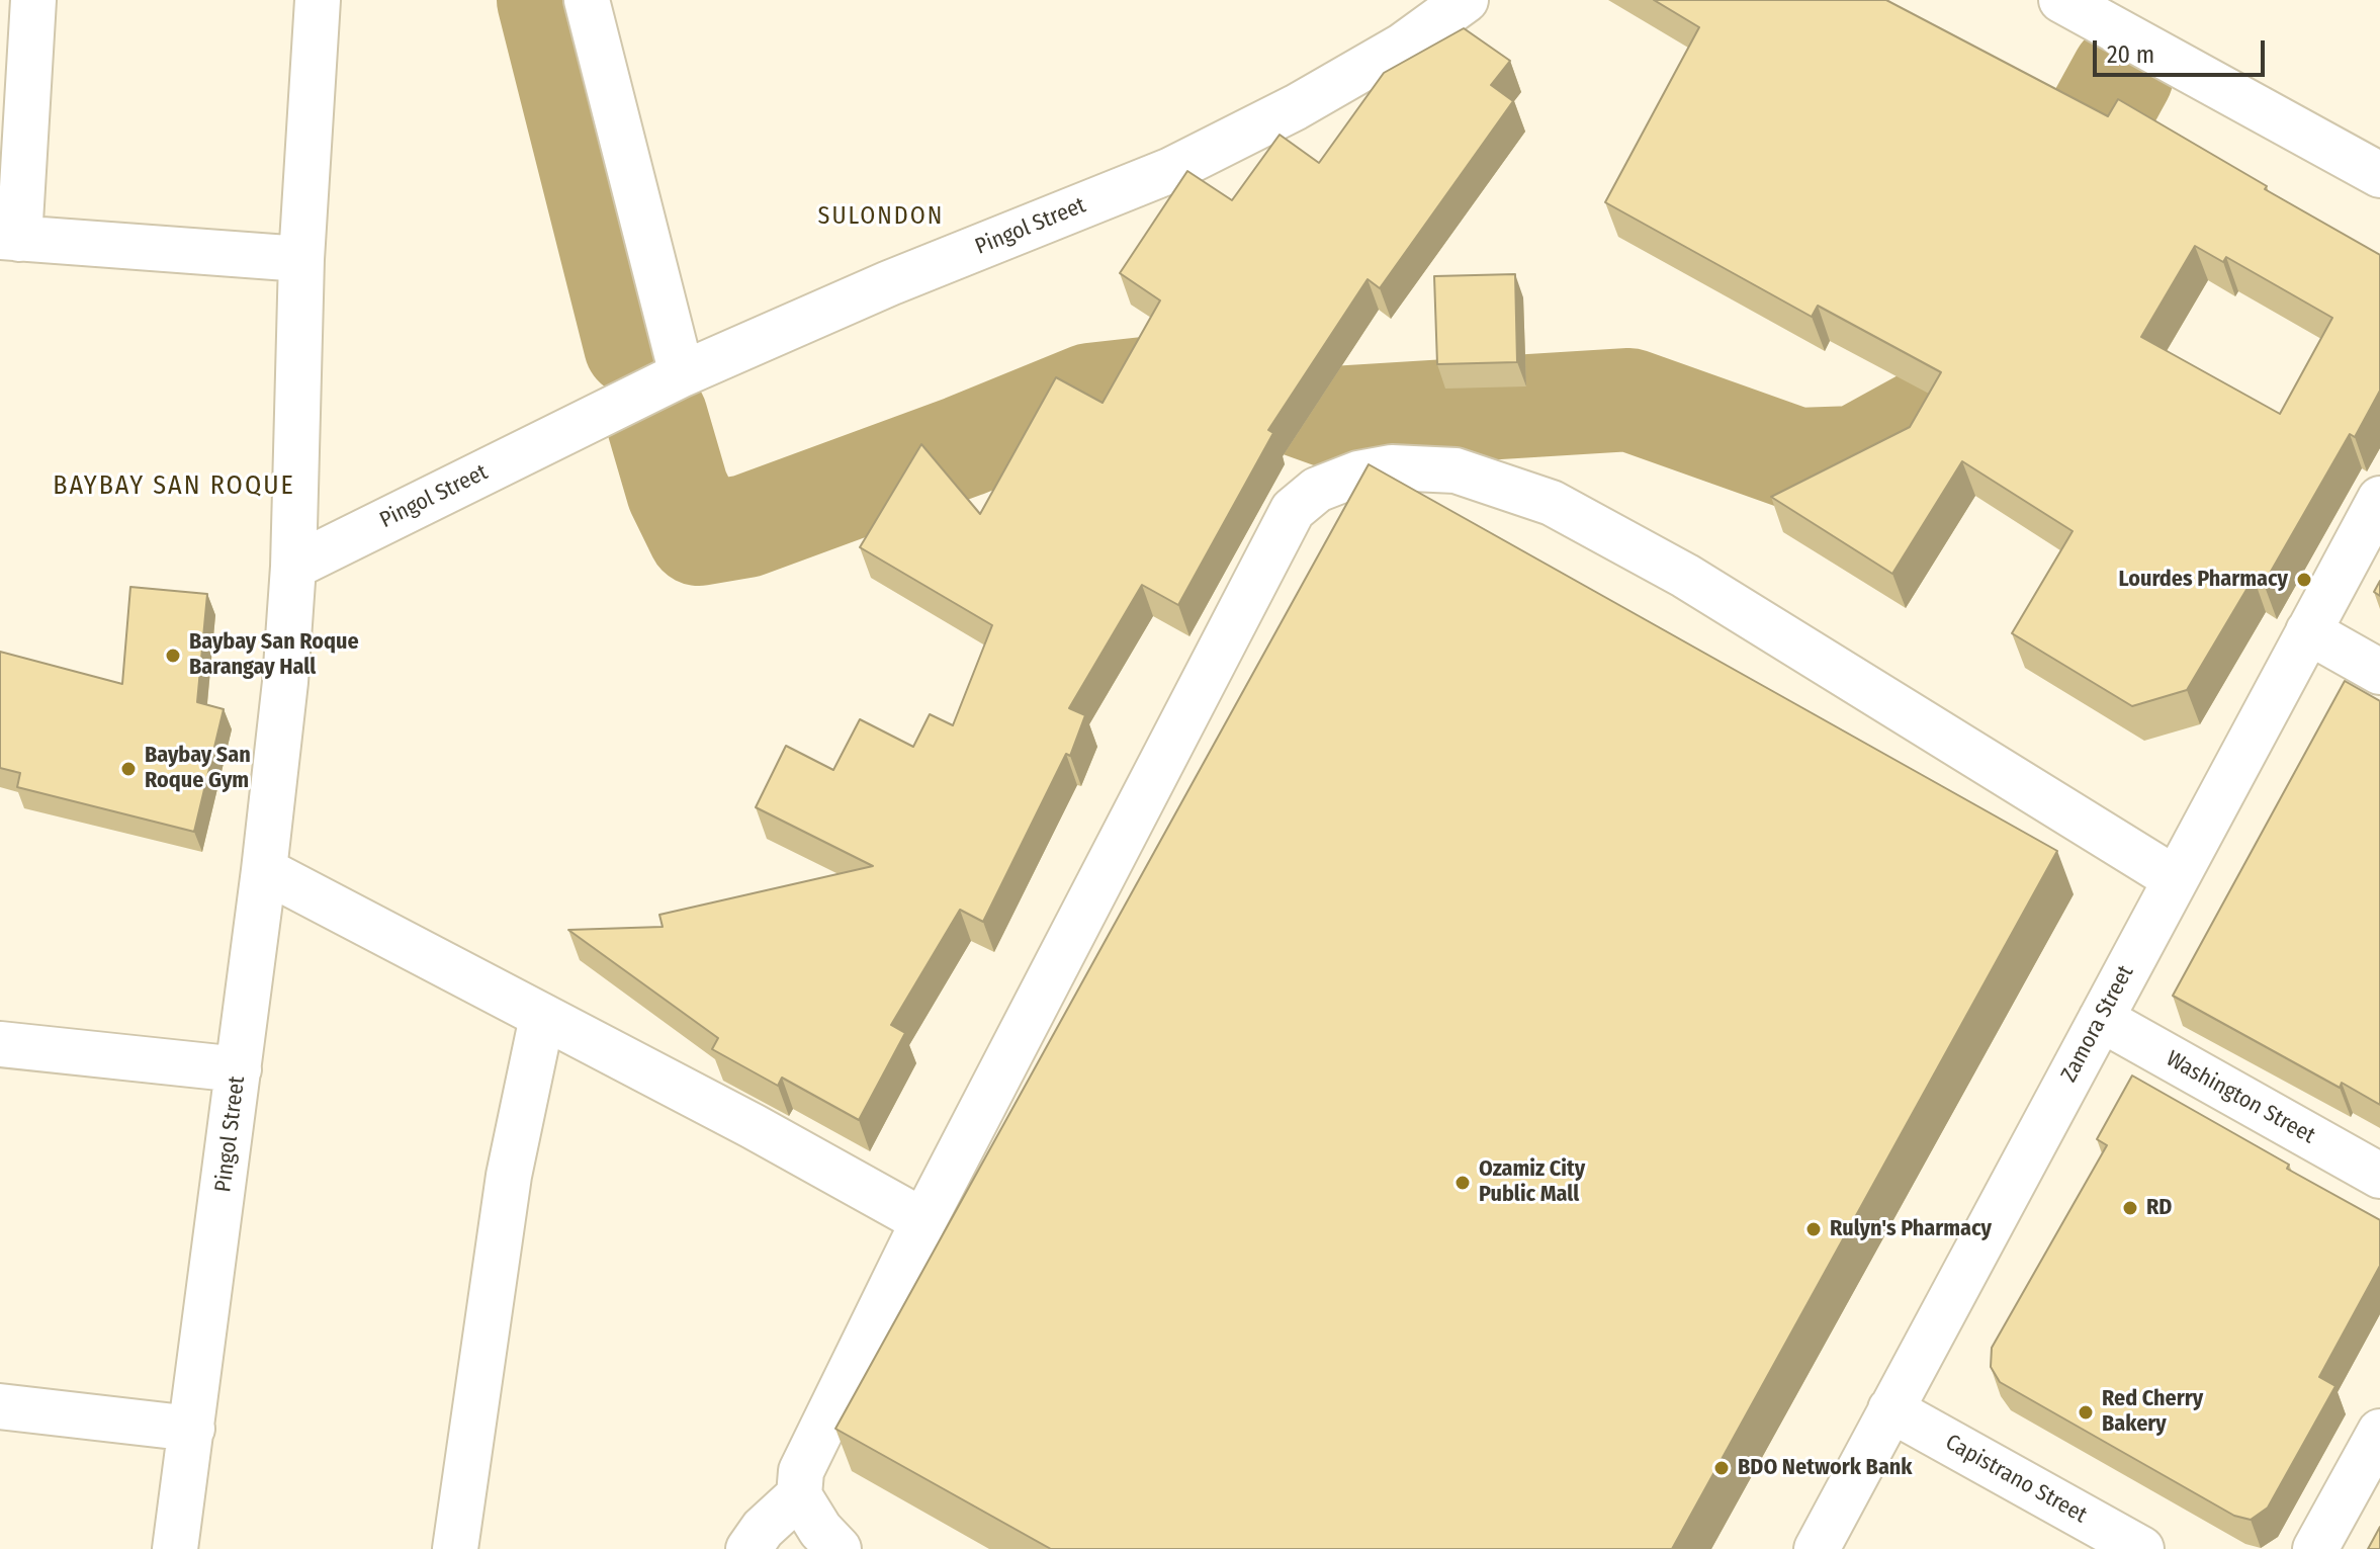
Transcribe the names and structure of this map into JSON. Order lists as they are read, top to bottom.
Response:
{
  "streets": {
    "street": [
      "Pingol Street",
      "Zamora Street",
      "Washington Street",
      "Capistrano Street"
    ]
  },
  "crossings": [
    ["Zamora Street", "Washington Street"],
    ["Zamora Street", "Capistrano Street"]
  ],
  "districts": ["SULONDON", "BAYBAY SAN ROQUE"],
  "places": [
    "Lourdes Pharmacy",
    "Baybay San Roque Barangay Hall",
    "Baybay San Roque Gym",
    "Ozamiz City Public Mall",
    "RD",
    "Rulyn's Pharmacy",
    "Red Cherry Bakery",
    "BDO Network Bank"
  ],
  "scale_bar": "20 m"
}
